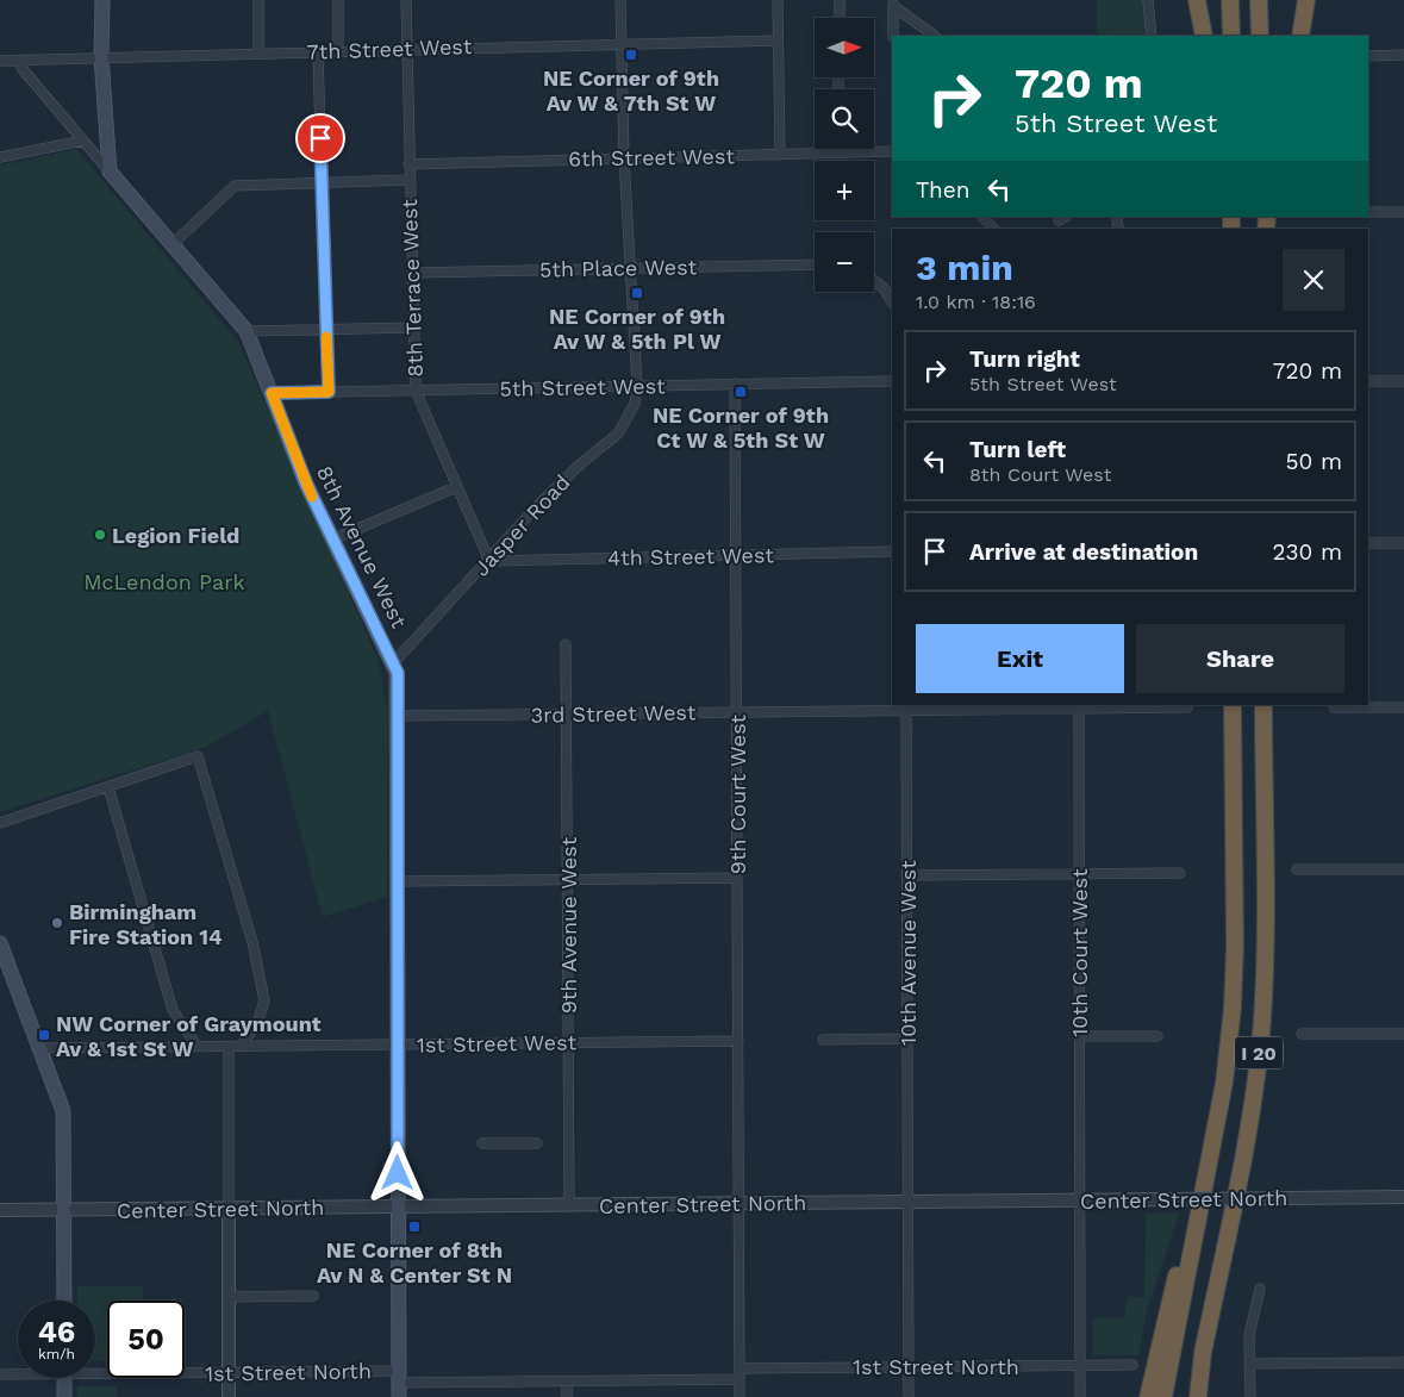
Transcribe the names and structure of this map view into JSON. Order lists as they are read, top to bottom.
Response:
{
  "streets": {
    "highway": ["I 20"],
    "main road": ["8th Avenue West"],
    "street": [
      "7th Street West",
      "6th Street West",
      "5th Place West",
      "8th Terrace West",
      "5th Street West",
      "Jasper Road",
      "4th Street West",
      "3rd Street West",
      "9th Court West",
      "9th Avenue West",
      "10th Avenue West",
      "10th Court West",
      "1st Street West",
      "Center Street North",
      "1st Street North"
    ]
  },
  "crossings": [
    ["7th Street West", "8th Terrace West"],
    ["6th Street West", "8th Terrace West"],
    ["5th Place West", "8th Terrace West"],
    ["8th Terrace West", "5th Street West"],
    ["8th Terrace West", "Jasper Road"],
    ["8th Terrace West", "4th Street West"],
    ["5th Street West", "Jasper Road"],
    ["5th Street West", "8th Avenue West"],
    ["5th Street West", "9th Court West"],
    ["Jasper Road", "8th Avenue West"],
    ["Jasper Road", "4th Street West"],
    ["8th Avenue West", "3rd Street West"],
    ["8th Avenue West", "1st Street West"],
    ["8th Avenue West", "Center Street North"],
    ["8th Avenue West", "1st Street North"],
    ["4th Street West", "9th Court West"],
    ["3rd Street West", "9th Court West"],
    ["3rd Street West", "9th Avenue West"],
    ["3rd Street West", "10th Avenue West"],
    ["3rd Street West", "10th Court West"],
    ["9th Court West", "1st Street West"],
    ["9th Court West", "Center Street North"],
    ["9th Court West", "1st Street North"],
    ["9th Avenue West", "1st Street West"],
    ["9th Avenue West", "Center Street North"],
    ["10th Avenue West", "Center Street North"],
    ["10th Avenue West", "1st Street North"],
    ["10th Court West", "Center Street North"],
    ["10th Court West", "1st Street North"]
  ],
  "parks": ["McLendon Park"],
  "places": {
    "transit": [
      "NE Corner of 9th Av W & 7th St W",
      "NE Corner of 9th Av W & 5th Pl W",
      "NE Corner of 9th Ct W & 5th St W",
      "NW Corner of Graymount Av & 1st St W",
      "NE Corner of 8th Av N & Center St N"
    ],
    "other": ["Legion Field", "Birmingham Fire Station 14"]
  },
  "north": "right",
  "page": {
    "map_buttons": ["+", "−"],
    "turn": ["720 m", "5th Street West"],
    "then": "Then",
    "heading": ["3 min", "1.0 km · 18:16"],
    "list": [
      {
        "name": "Turn right",
        "note": "5th Street West",
        "value": "720 m"
      },
      {
        "name": "Turn left",
        "note": "8th Court West",
        "value": "50 m"
      },
      {
        "name": "Arrive at destination",
        "value": "230 m"
      }
    ],
    "buttons": ["Exit", "Share"],
    "speed": "46 km/h",
    "limit": "50"
  }
}
